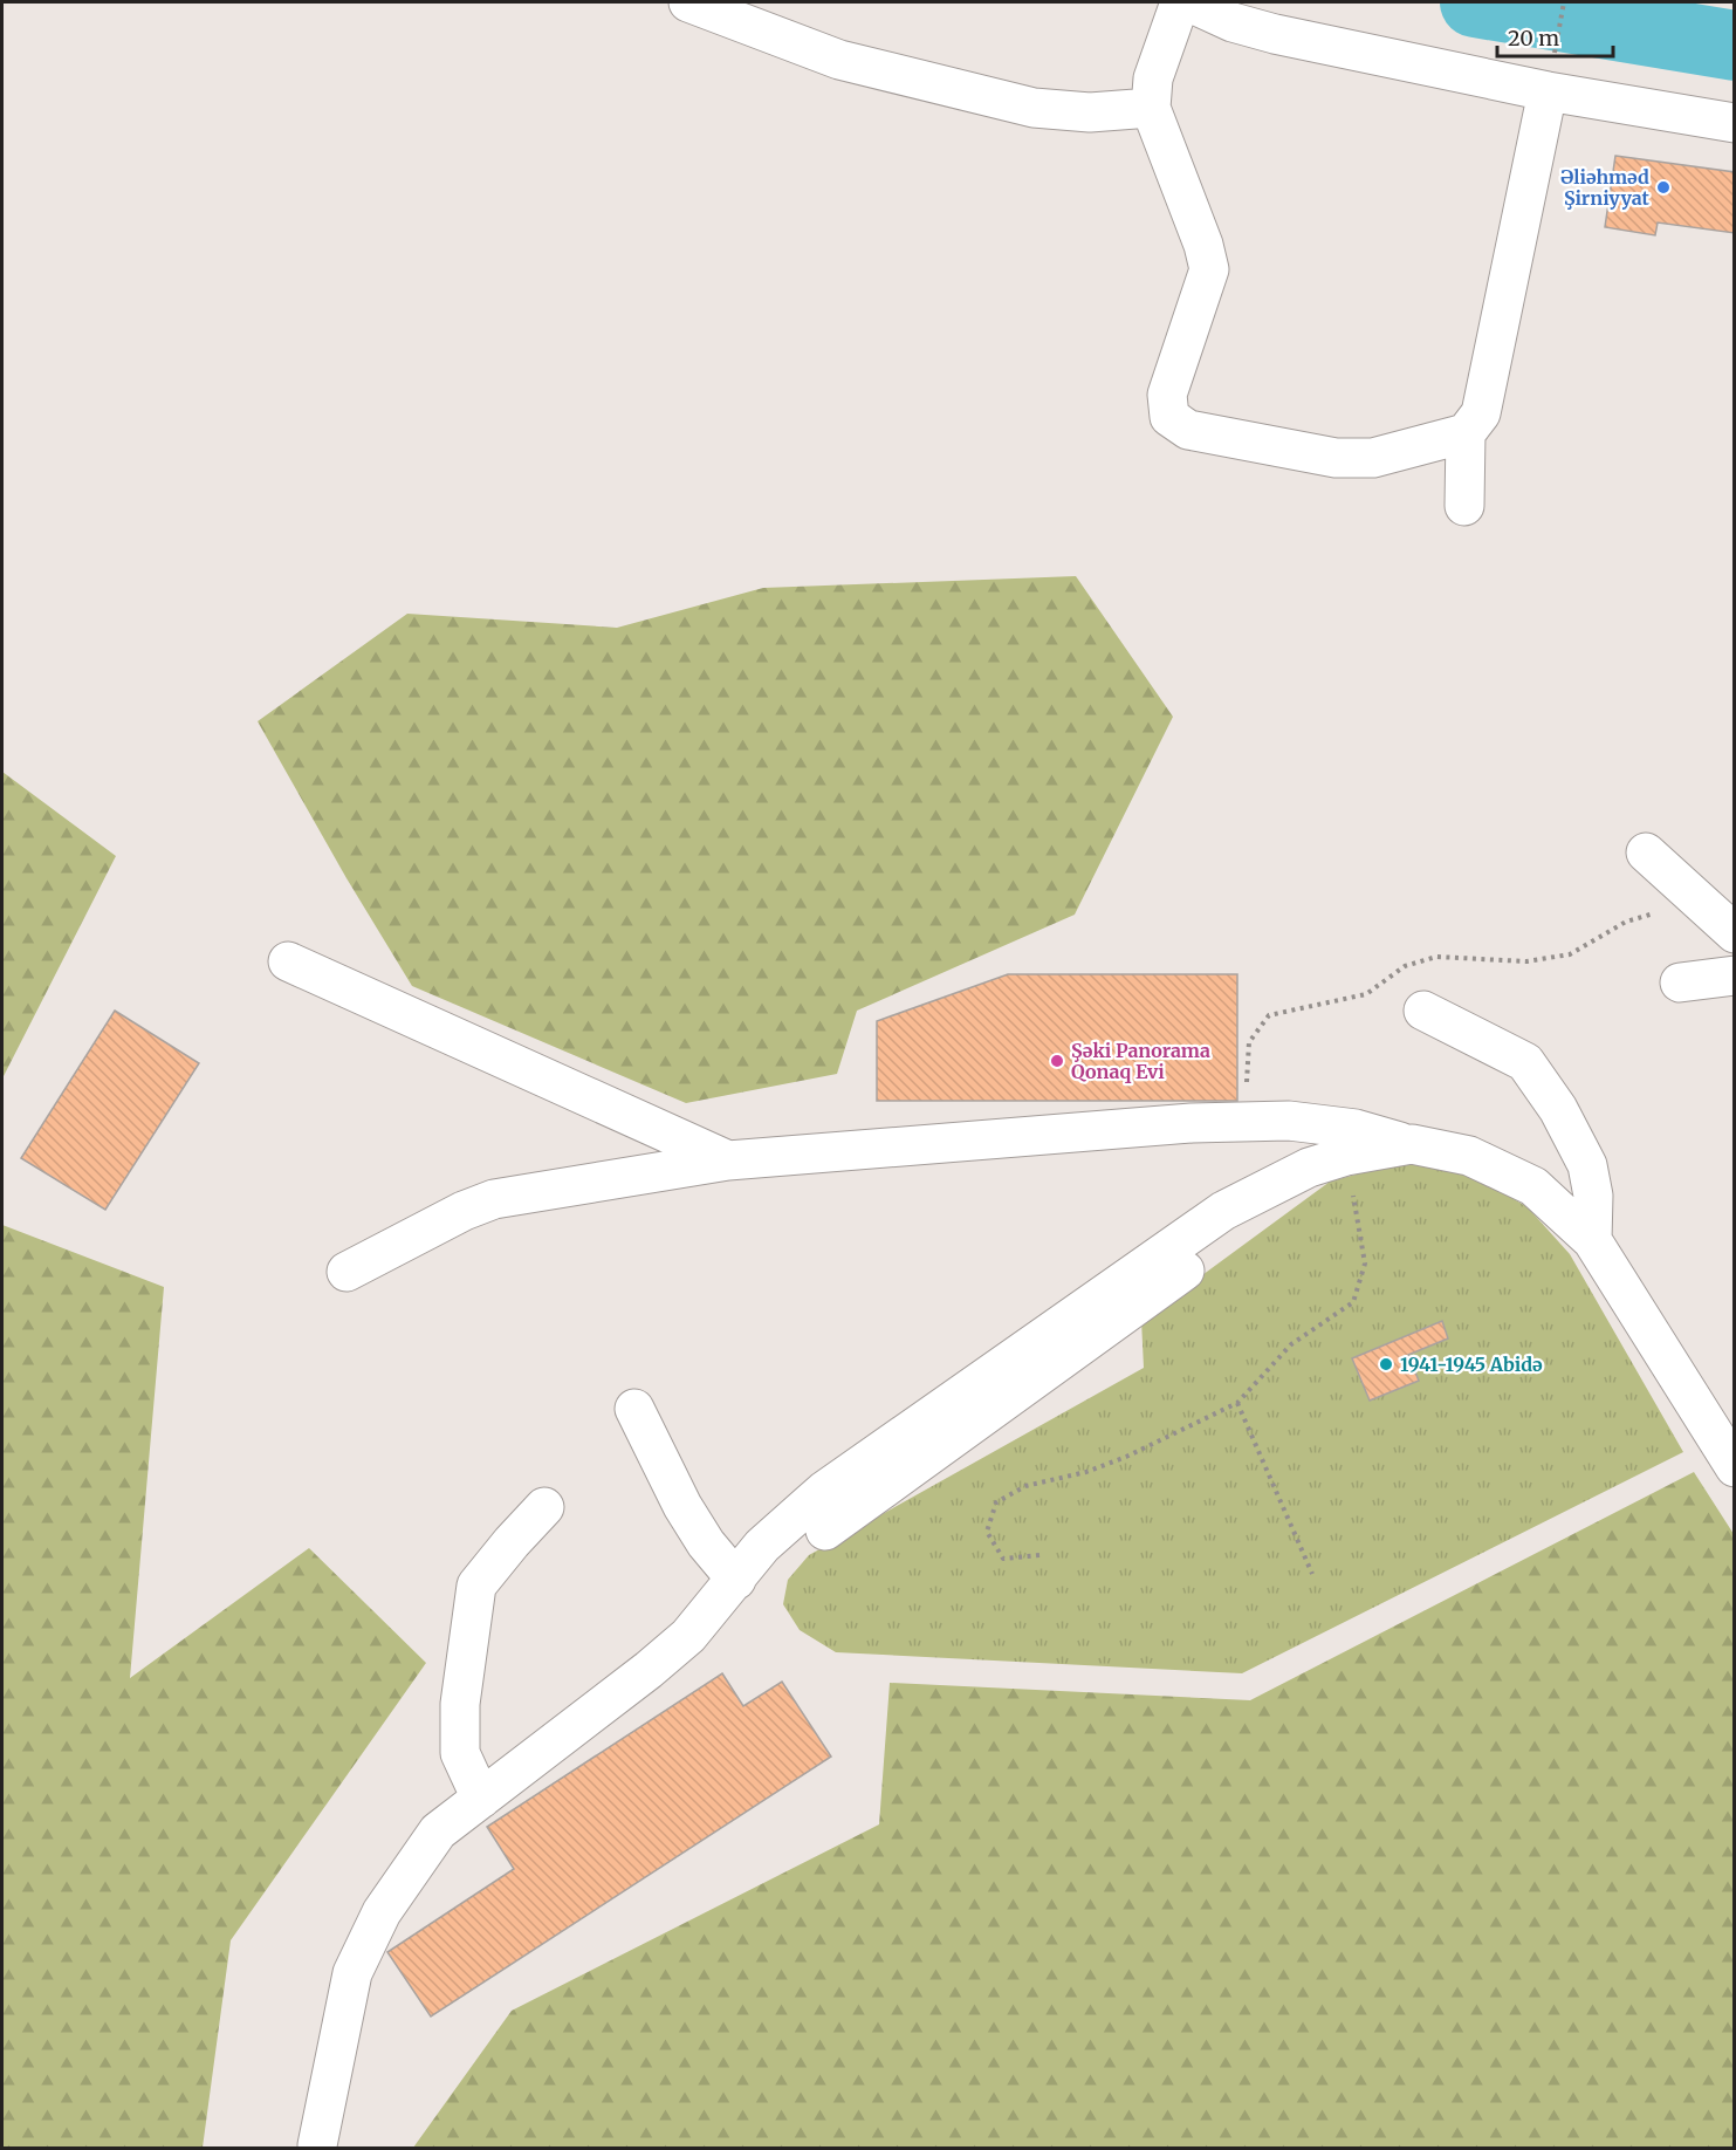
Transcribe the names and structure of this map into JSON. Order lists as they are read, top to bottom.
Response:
{
  "places": ["Əliəhməd Şirniyyat", "Şəki Panorama Qonaq Evi", "1941-1945 Abidə"],
  "scale_bar": "20 m"
}
